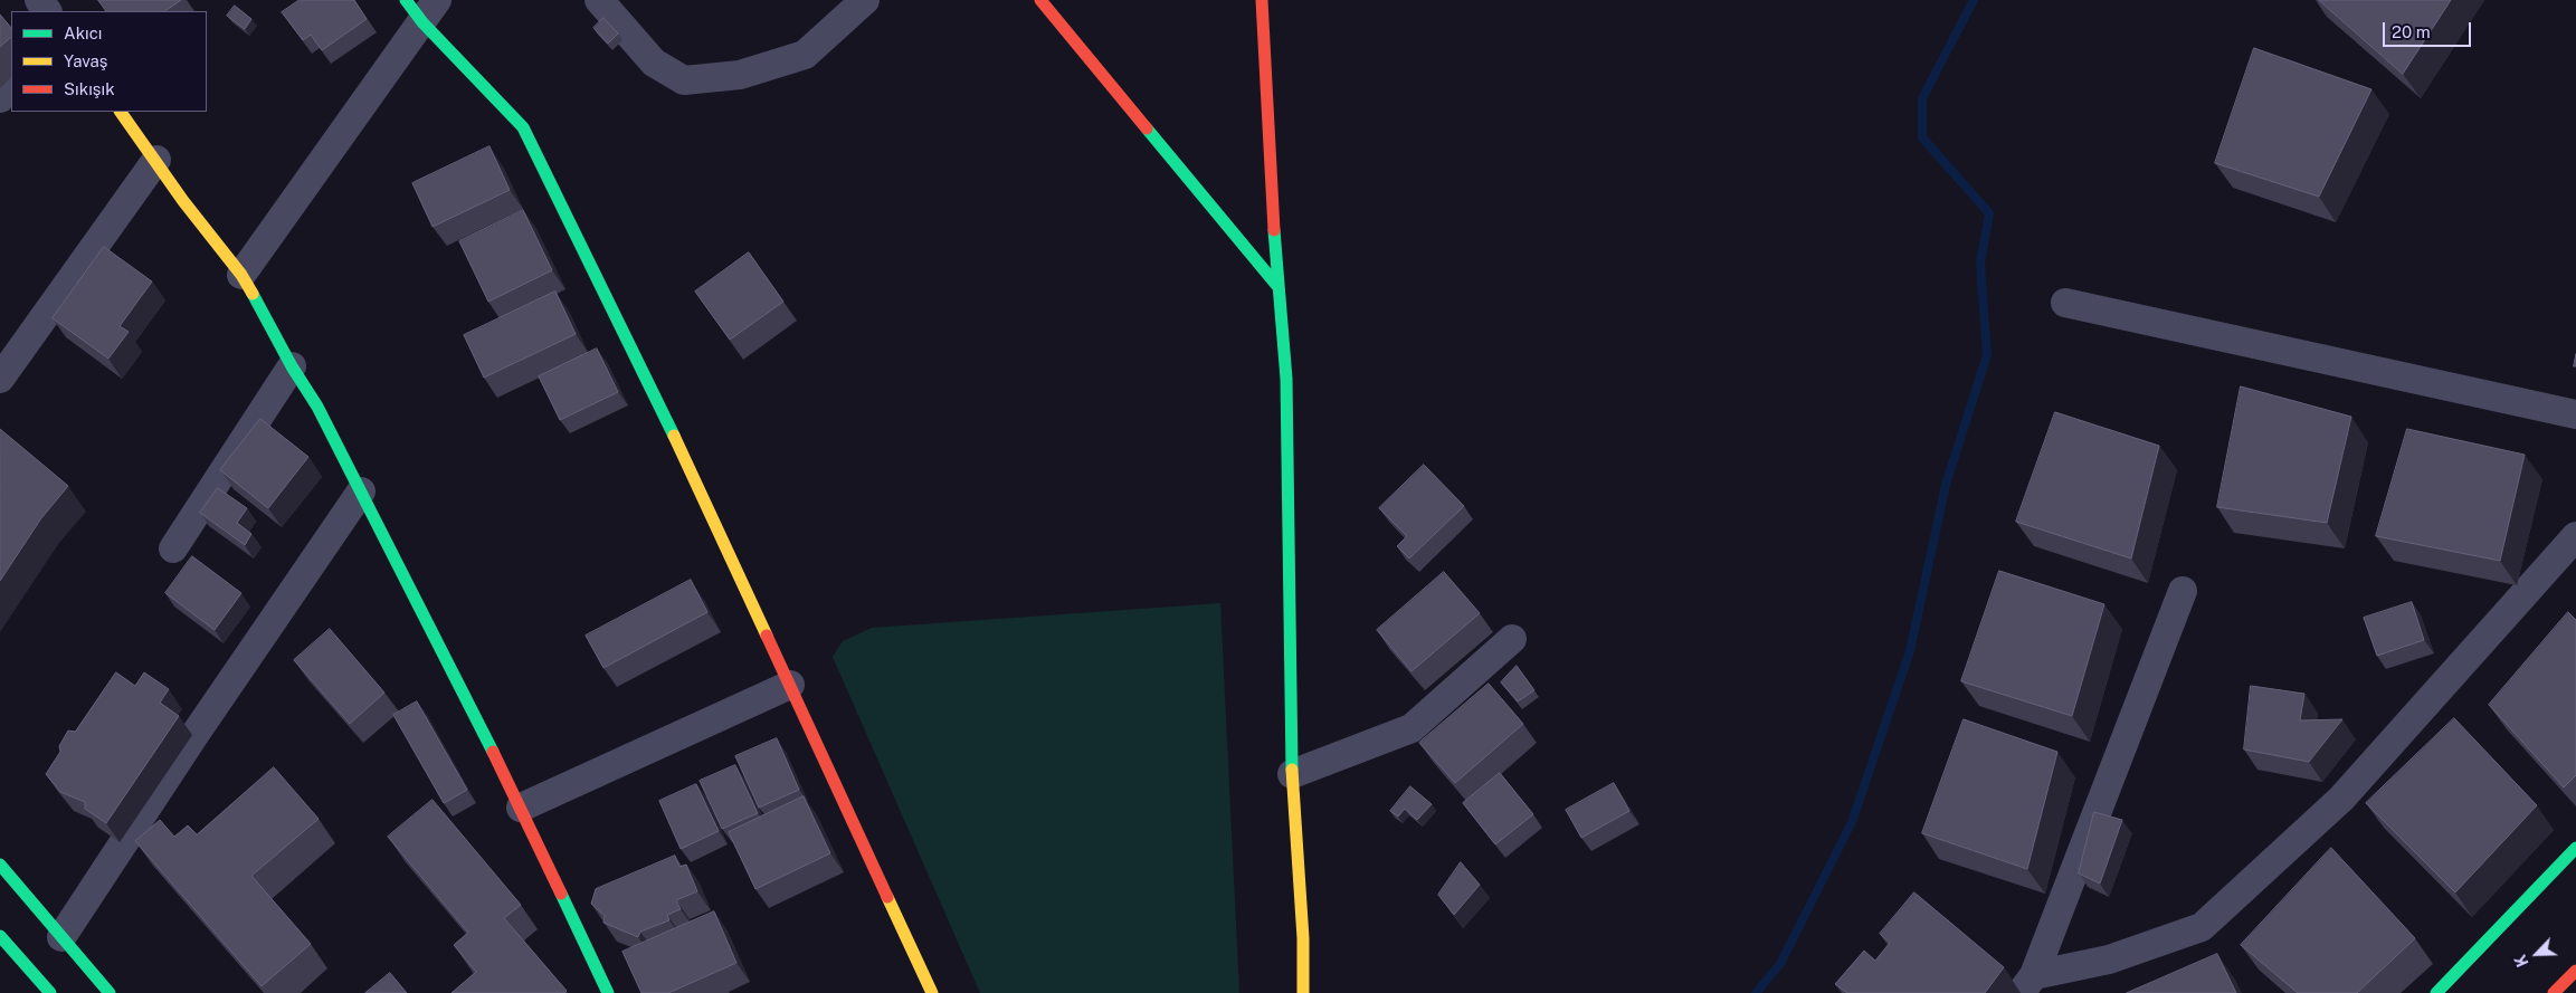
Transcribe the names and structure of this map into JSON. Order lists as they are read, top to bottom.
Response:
{
  "legend": ["Akıcı", "Yavaş", "Sıkışık"],
  "scale_bar": "20 m",
  "north": "bottom left"
}
